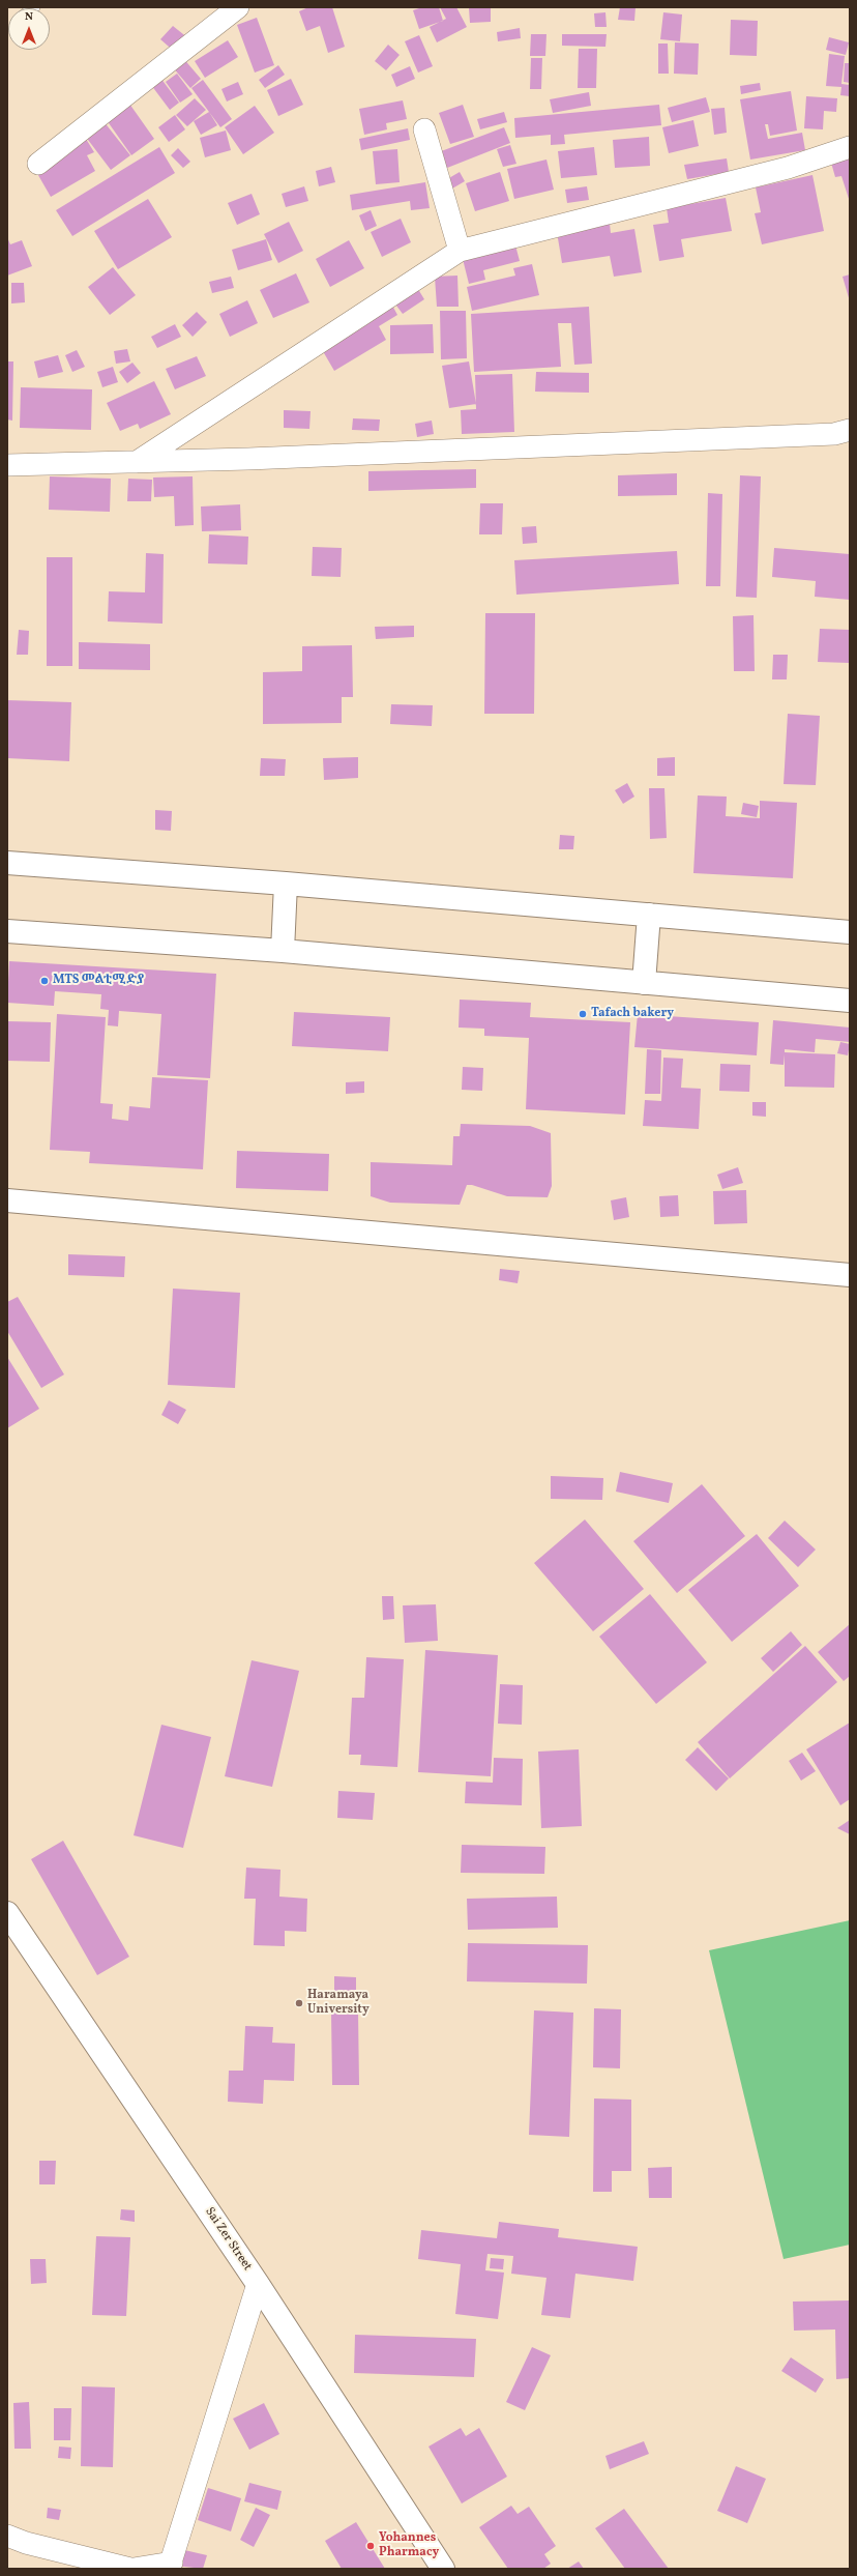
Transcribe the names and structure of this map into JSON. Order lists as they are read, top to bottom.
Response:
{
  "streets": {
    "main road": ["Sai Zer Street"]
  },
  "places": [
    "MTS መልቲሚድያ",
    "Tafach bakery",
    "Haramaya University",
    "Yohannes Pharmacy"
  ],
  "north": "top"
}
